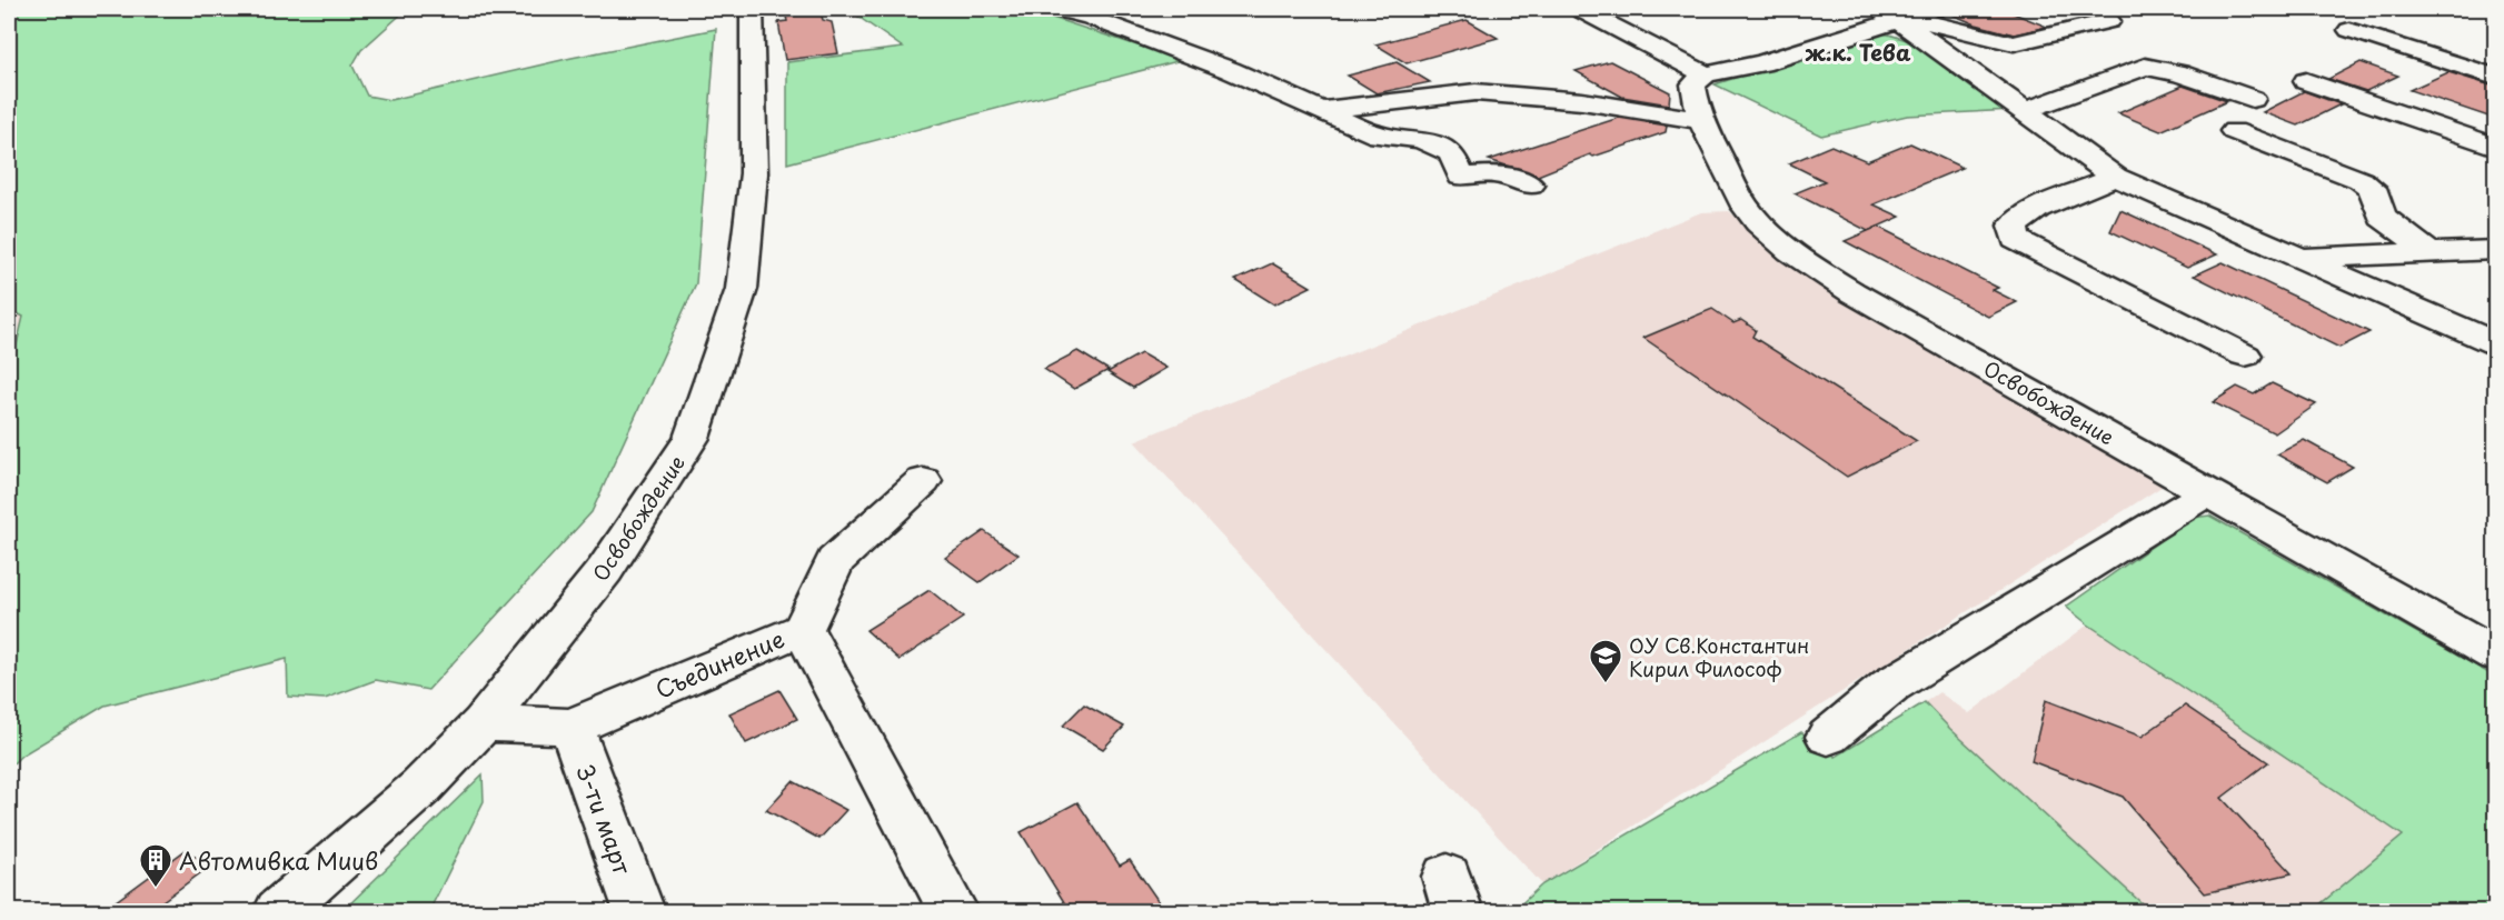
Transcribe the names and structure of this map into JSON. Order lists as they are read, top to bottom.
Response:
{
  "streets": {
    "street": ["Освобождение", "Съединение", "3-ти март"]
  },
  "crossings": [
    ["Освобождение", "Съединение"],
    ["Съединение", "3-ти март"]
  ],
  "districts": ["ж.к. Тева"],
  "places": {
    "school or university": ["ОУ Св.Константин Кирил Философ"],
    "building": ["Автомивка Миив"]
  }
}
